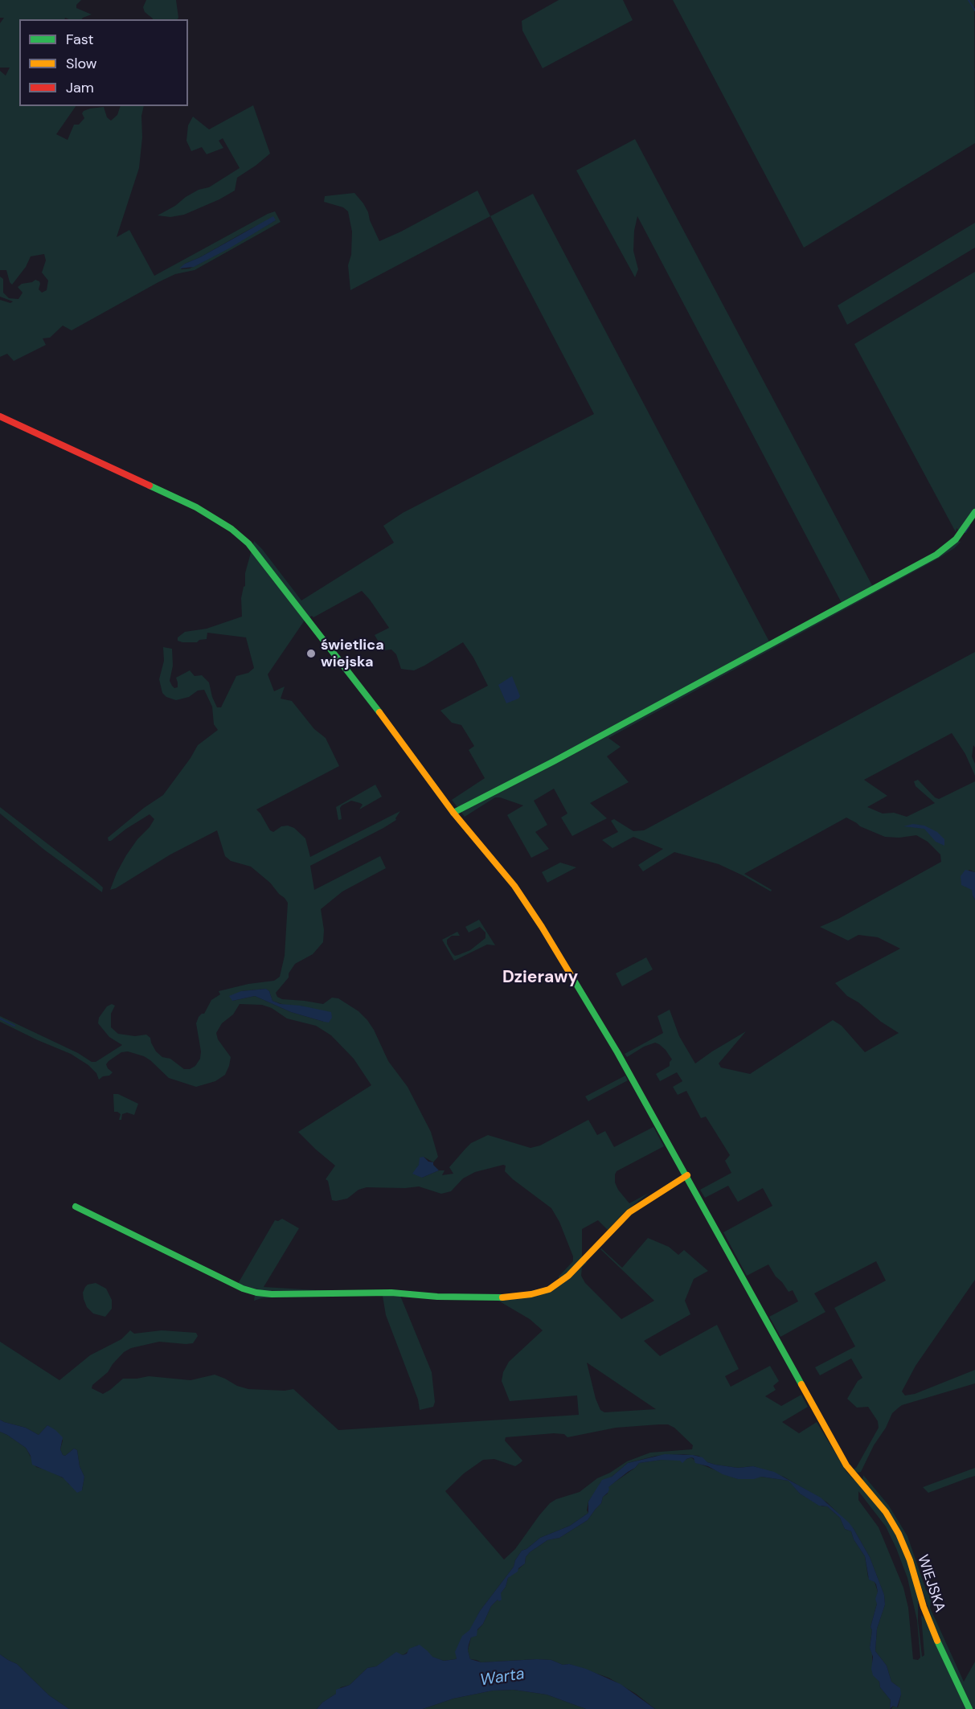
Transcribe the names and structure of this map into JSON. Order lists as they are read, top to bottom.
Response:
{
  "streets": {
    "street": ["WIEJSKA"]
  },
  "districts": ["Dzierawy"],
  "water": ["Warta"],
  "places": ["świetlica wiejska"],
  "legend": ["Fast", "Slow", "Jam"]
}
